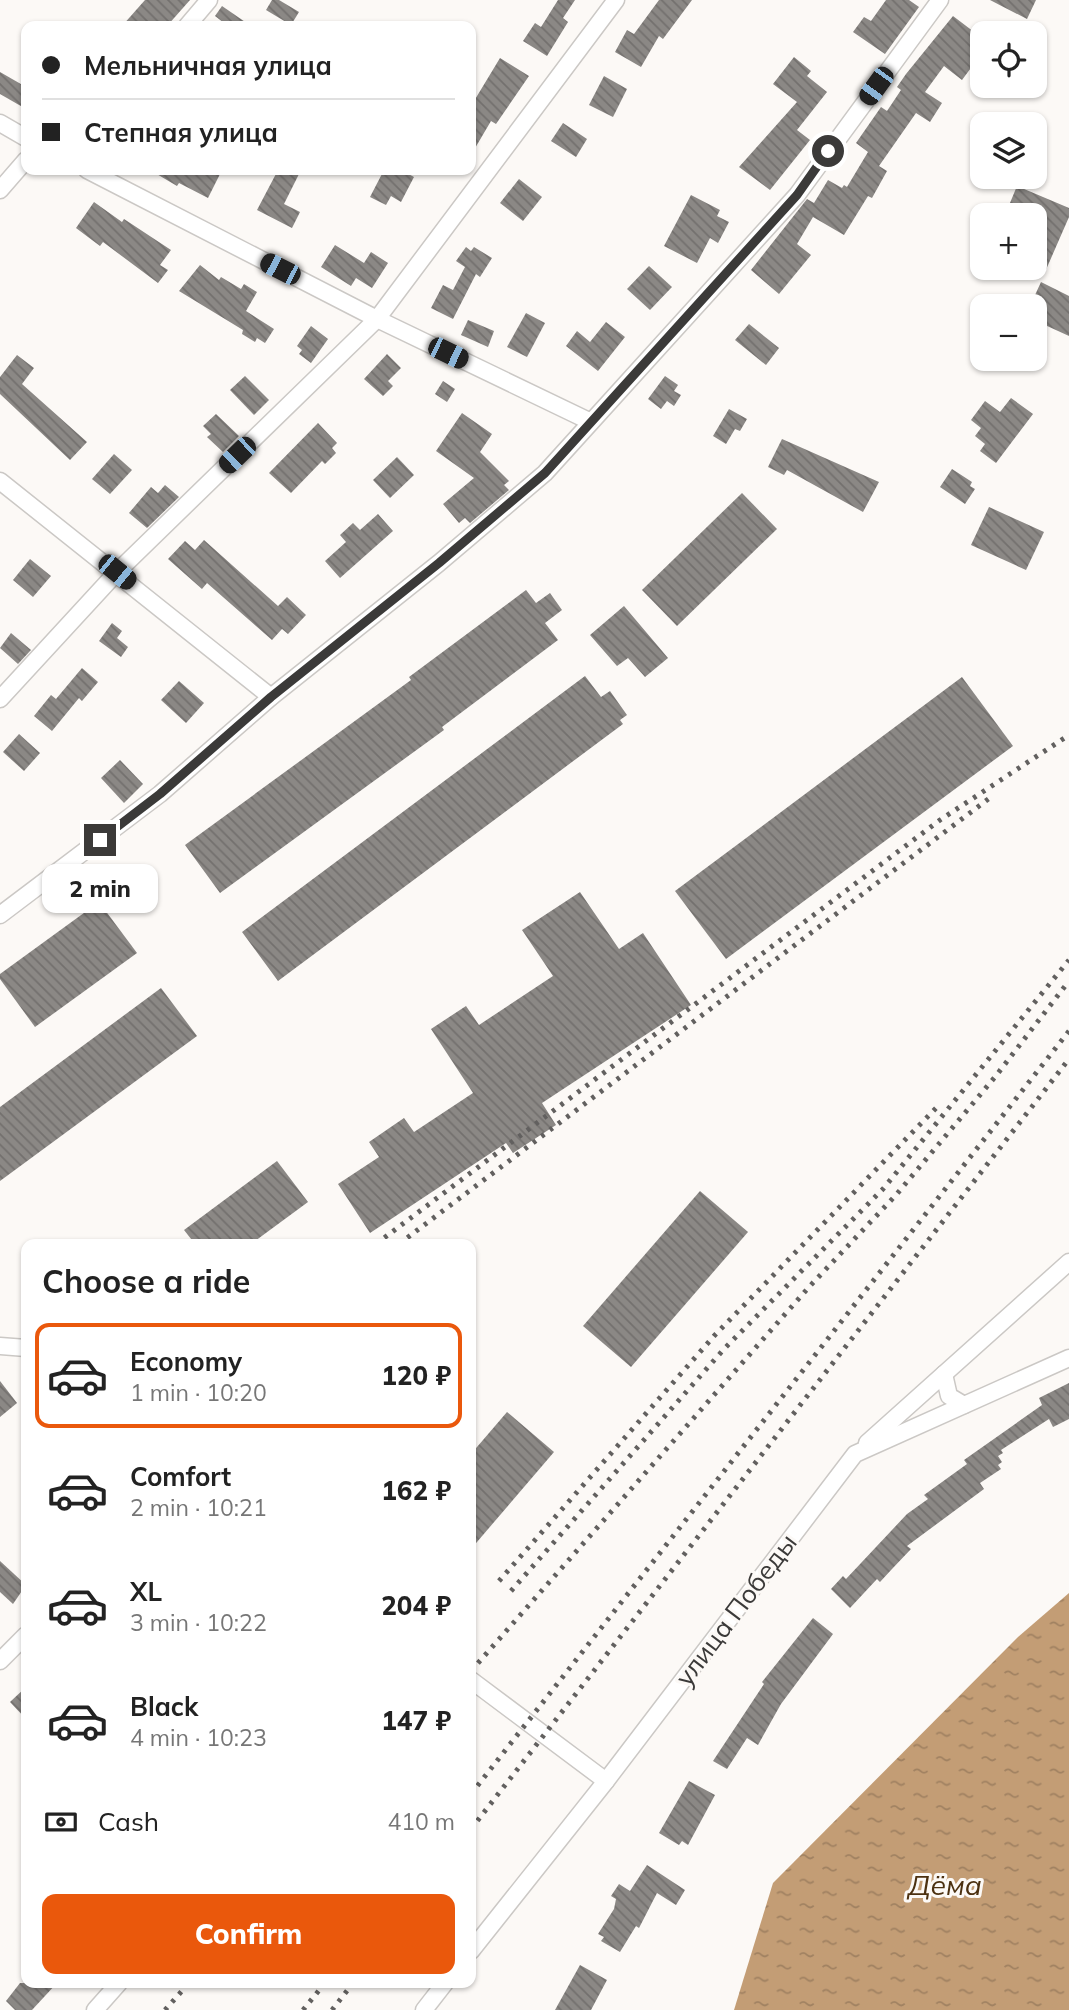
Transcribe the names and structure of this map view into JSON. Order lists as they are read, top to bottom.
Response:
{
  "streets": {
    "street": ["улица Победы"]
  },
  "water": ["Дёма"],
  "page": {
    "map_buttons": ["+", "−"],
    "banner": ["Мельничная улица", "Степная улица"],
    "bubble": "2 min",
    "heading": "Choose a ride",
    "list": [
      {
        "name": "Economy",
        "note": "1 min · 10:20",
        "value": "120 ₽"
      },
      {
        "name": "Comfort",
        "note": "2 min · 10:21",
        "value": "162 ₽"
      },
      {
        "name": "XL",
        "note": "3 min · 10:22",
        "value": "204 ₽"
      },
      {
        "name": "Black",
        "note": "4 min · 10:23",
        "value": "147 ₽"
      }
    ],
    "pay": ["Cash", "410 m"],
    "buttons": "Confirm"
  }
}
